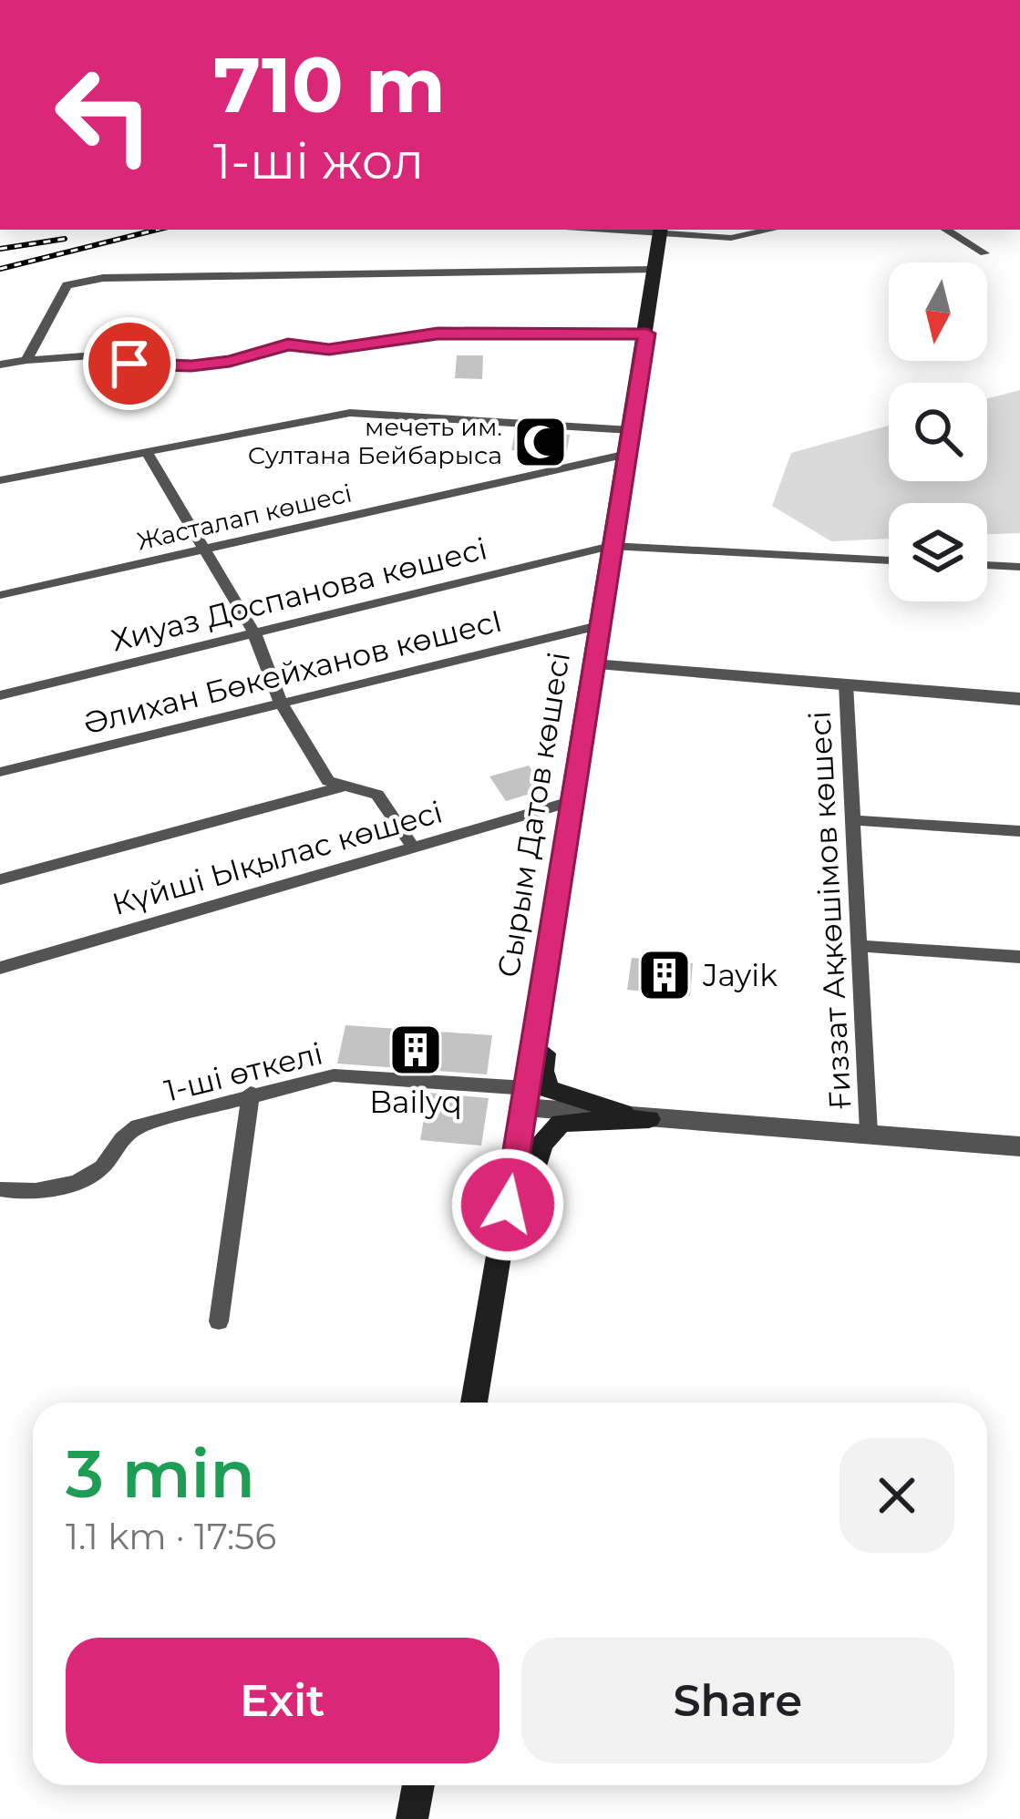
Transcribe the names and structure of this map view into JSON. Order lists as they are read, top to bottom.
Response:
{
  "streets": {
    "main road": ["Сырым Датов көшесі"],
    "street": [
      "Жасталап көшесі",
      "Хиуаз Доспанова көшесі",
      "Әлихан Бөкейханов көшесI",
      "Күйші Ықылас көшесі",
      "Ғиззат Ақкөшімов көшесi",
      "1-ші өткелі"
    ]
  },
  "crossings": [
    ["Жасталап көшесі", "Сырым Датов көшесі"],
    ["Хиуаз Доспанова көшесі", "Сырым Датов көшесі"],
    ["Әлихан Бөкейханов көшесI", "Сырым Датов көшесі"],
    ["Сырым Датов көшесі", "Күйші Ықылас көшесі"],
    ["Сырым Датов көшесі", "1-ші өткелі"]
  ],
  "places": {
    "mosque": ["мечеть им. Султана Бейбарыса"],
    "building": ["Jayik", "Bailyq"]
  },
  "north": "bottom",
  "page": {
    "turn": ["710 m", "1-ші жол"],
    "heading": ["3 min", "1.1 km · 17:56"],
    "buttons": ["Exit", "Share"]
  }
}
